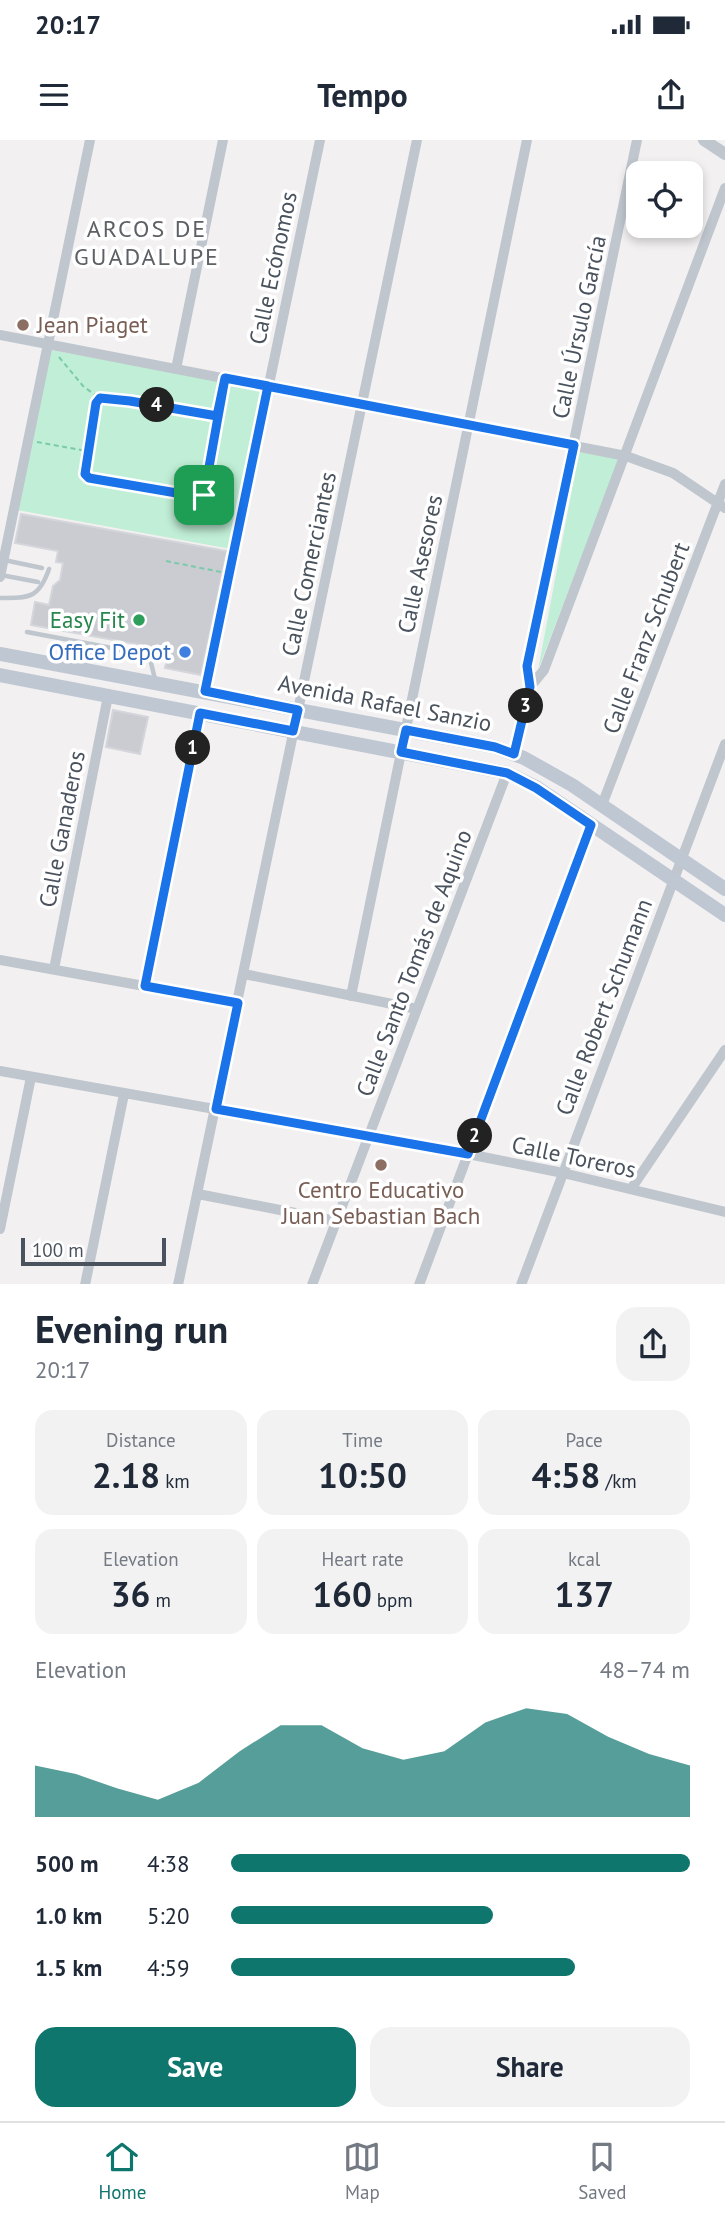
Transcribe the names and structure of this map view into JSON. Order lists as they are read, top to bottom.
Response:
{
  "streets": {
    "main road": ["Avenida Rafael Sanzio"],
    "street": [
      "Calle Ecónomos",
      "Calle Úrsulo García",
      "Calle Comerciantes",
      "Calle Asesores",
      "Calle Franz Schubert",
      "Calle Ganaderos",
      "Calle Santo Tomás de Aquino",
      "Calle Robert Schumann",
      "Calle Toreros"
    ]
  },
  "crossings": [
    ["Calle Ecónomos", "Avenida Rafael Sanzio"],
    ["Calle Comerciantes", "Avenida Rafael Sanzio"],
    ["Calle Comerciantes", "Calle Toreros"],
    ["Calle Asesores", "Avenida Rafael Sanzio"],
    ["Calle Franz Schubert", "Avenida Rafael Sanzio"],
    ["Avenida Rafael Sanzio", "Calle Ganaderos"],
    ["Avenida Rafael Sanzio", "Calle Santo Tomás de Aquino"],
    ["Avenida Rafael Sanzio", "Calle Robert Schumann"],
    ["Calle Santo Tomás de Aquino", "Calle Toreros"],
    ["Calle Robert Schumann", "Calle Toreros"]
  ],
  "districts": ["ARCOS DE GUADALUPE"],
  "places": [
    "Jean Piaget",
    "Easy Fit",
    "Office Depot",
    "Centro Educativo Juan Sebastian Bach"
  ],
  "scale_bar": "100 m",
  "page": {
    "status": "20:17",
    "header": "Tempo",
    "pins": [
      "4",
      "3",
      "1",
      "2"
    ],
    "scale": "100 m",
    "heading": ["Evening run", "20:17"],
    "stats": [
      ["Distance", "2.18 km"],
      ["Time", "10:50"],
      ["Pace", "4:58 /km"],
      ["Elevation", "36 m"],
      ["Heart rate", "160 bpm"],
      ["kcal", "137"]
    ],
    "chart": ["Elevation", "48–74 m"],
    "list": [
      {
        "name": "500 m",
        "note": "4:38"
      },
      {
        "name": "1.0 km",
        "note": "5:20"
      },
      {
        "name": "1.5 km",
        "note": "4:59"
      }
    ],
    "buttons": ["Save", "Share"],
    "tabs": ["Home", "Map", "Saved"]
  }
}
